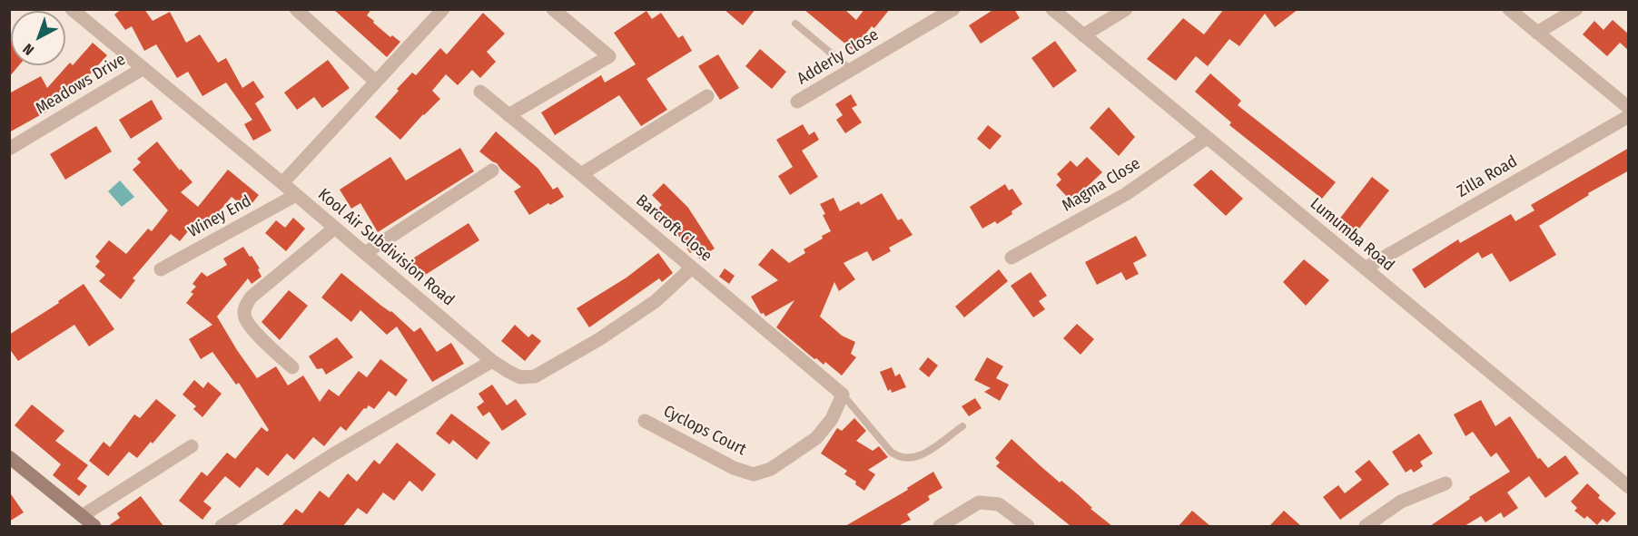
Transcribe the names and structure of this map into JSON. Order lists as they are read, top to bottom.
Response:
{
  "streets": {
    "street": [
      "Adderly Close",
      "Meadows Drive",
      "Zilla Road",
      "Magma Close",
      "Winey End",
      "Barcroft Close",
      "Lumumba Road",
      "Kool Air Subdivision Road",
      "Cyclops Court"
    ]
  },
  "crossings": [
    ["Meadows Drive", "Kool Air Subdivision Road"],
    ["Zilla Road", "Lumumba Road"],
    ["Magma Close", "Lumumba Road"],
    ["Winey End", "Kool Air Subdivision Road"],
    ["Barcroft Close", "Kool Air Subdivision Road"],
    ["Barcroft Close", "Cyclops Court"]
  ],
  "north": "bottom left"
}
